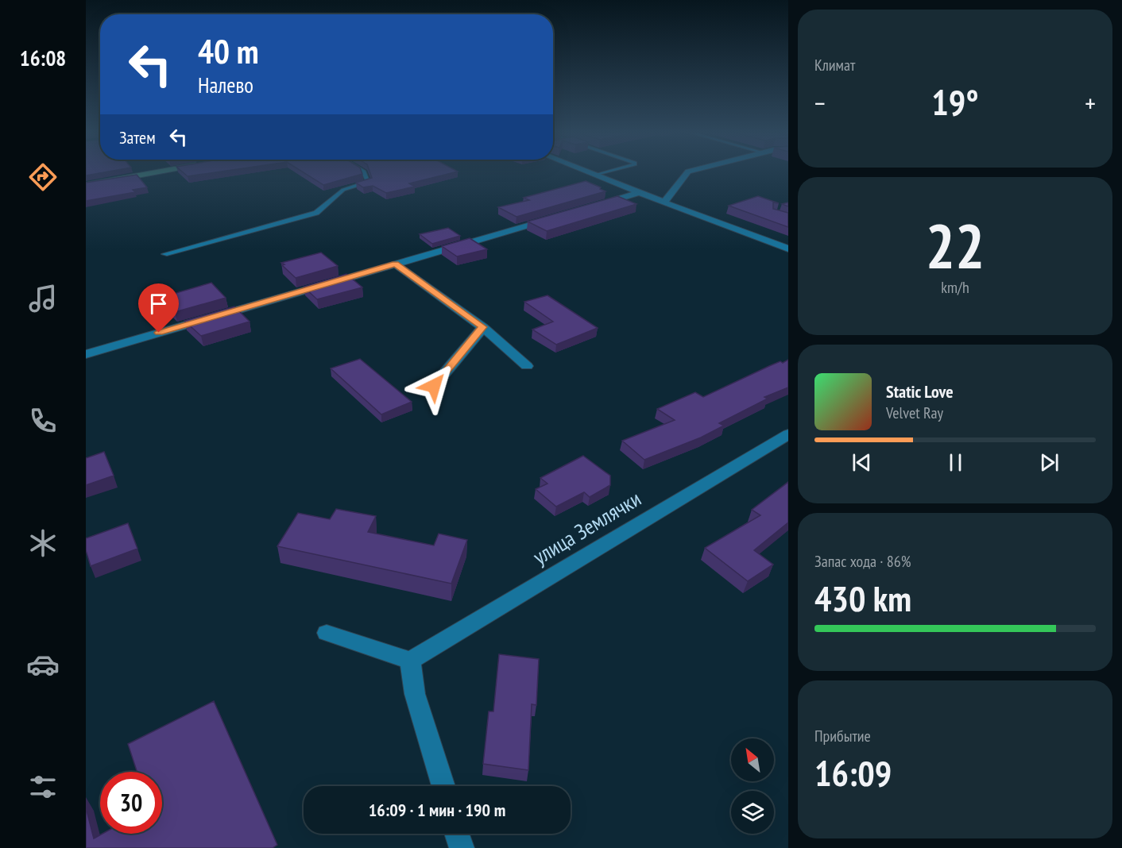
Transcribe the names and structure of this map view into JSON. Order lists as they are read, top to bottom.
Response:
{
  "streets": {
    "street": ["улица Землячки"]
  },
  "north": "top left",
  "page": {
    "tabs": "16:08",
    "tile": [
      "Климат",
      ["22", "km/h"],
      ["Запас хода · 86%", "430 km"],
      ["Прибытие", "16:09"]
    ],
    "turn": ["40 m", "Налево"],
    "heat": ["−", "19°", "+"],
    "then": "Затем",
    "song": ["Static Love", "Velvet Ray"],
    "limit": "30",
    "trip": "16:09 · 1 мин · 190 m"
  }
}
